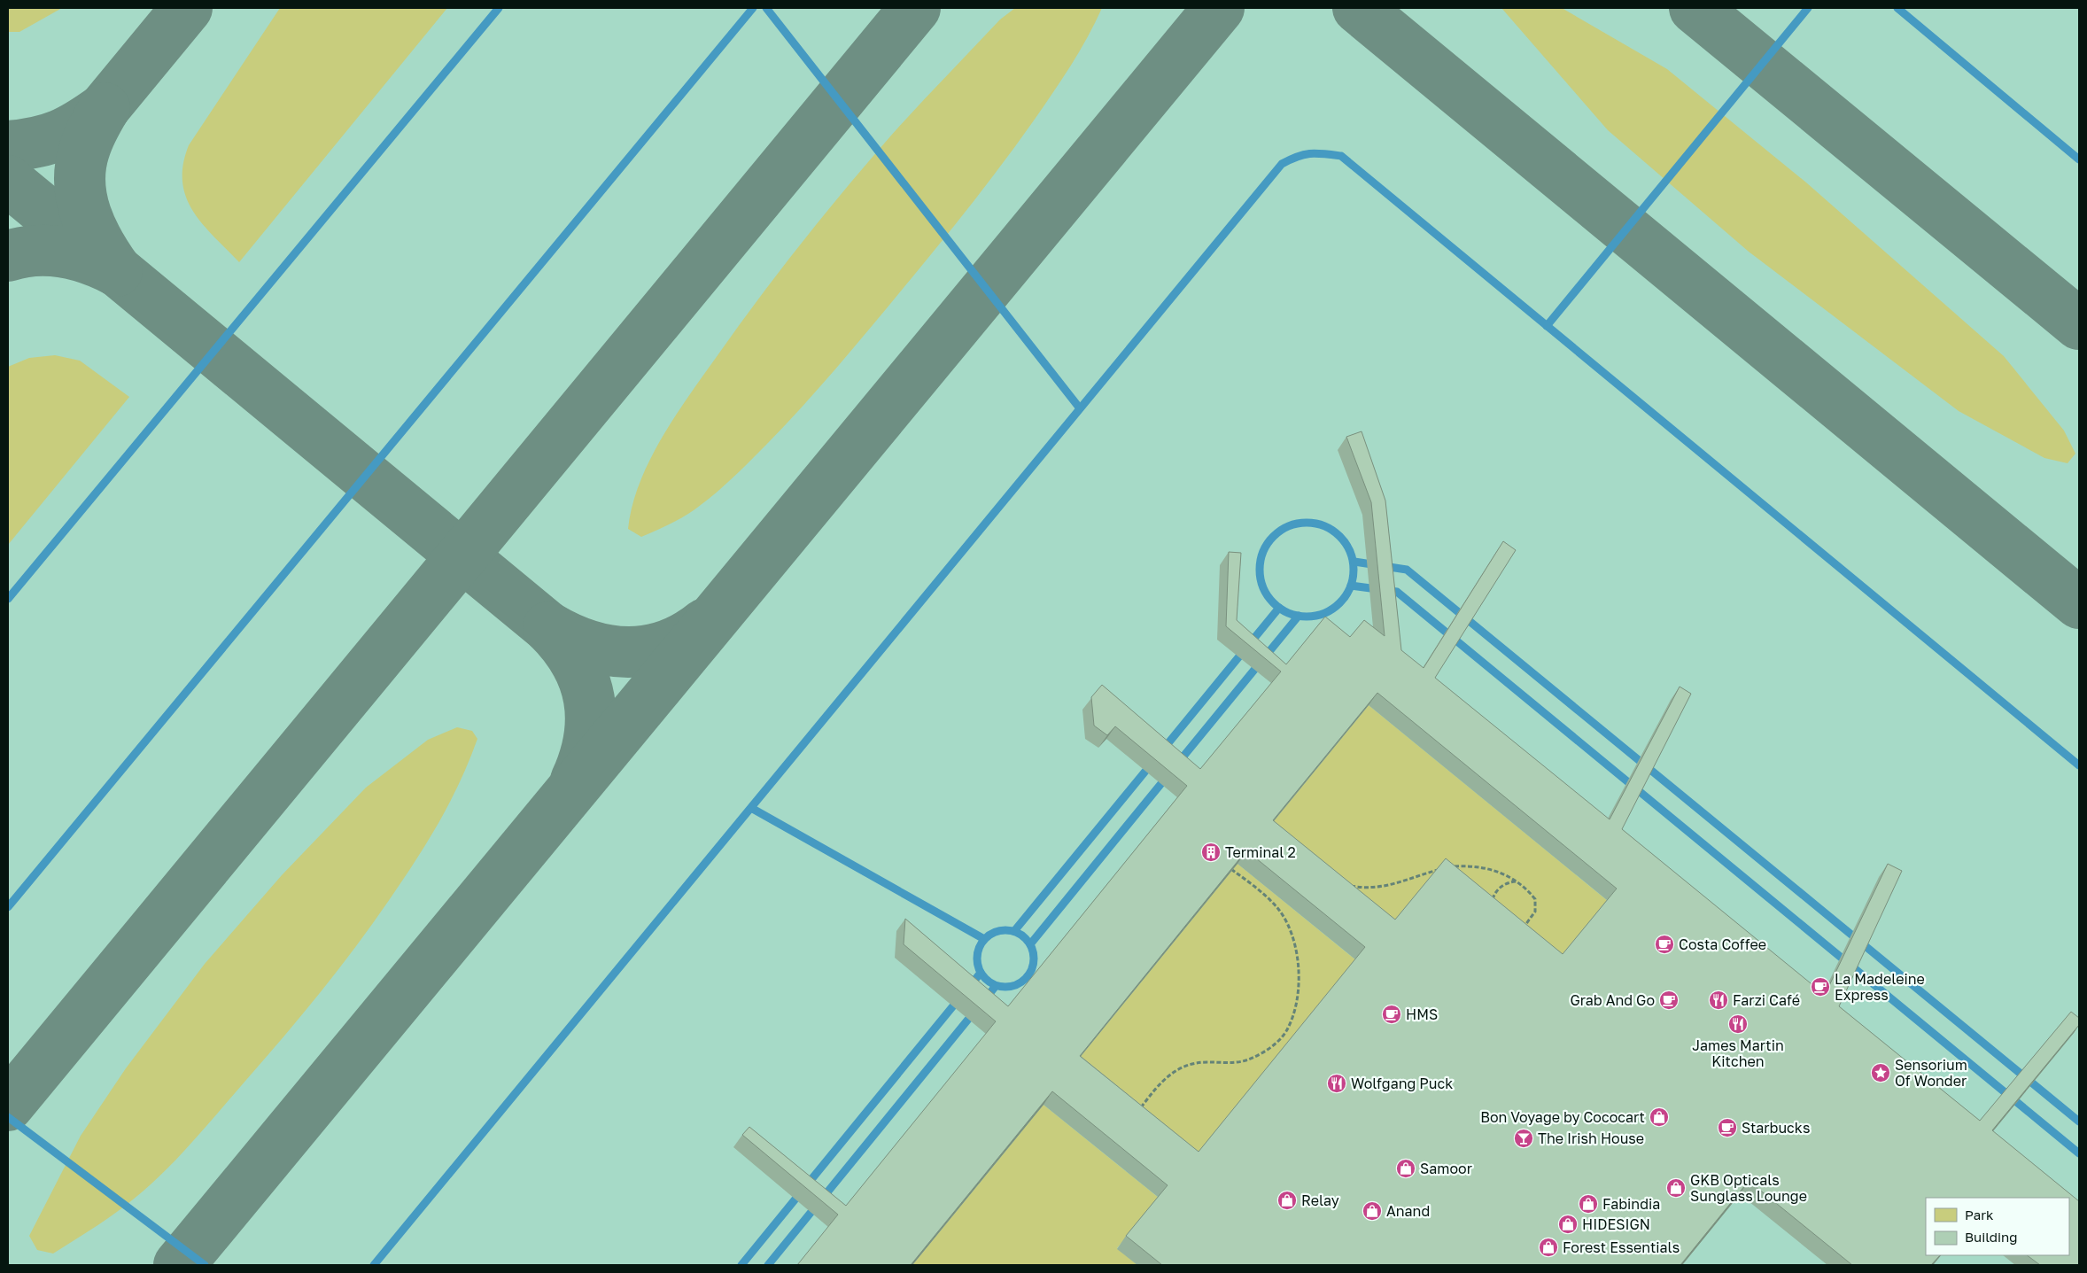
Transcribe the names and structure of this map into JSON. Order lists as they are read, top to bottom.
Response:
{
  "places": {
    "building": ["Terminal 2"],
    "cafe": [
      "Costa Coffee",
      "La Madeleine Express",
      "Grab And Go",
      "HMS",
      "Starbucks"
    ],
    "restaurant": ["Farzi Café", "James Martin Kitchen", "Wolfgang Puck"],
    "place": ["Sensorium Of Wonder"],
    "shop": [
      "Bon Voyage by Cococart",
      "Samoor",
      "GKB Opticals Sunglass Lounge",
      "Relay",
      "Fabindia",
      "Anand",
      "HIDESIGN",
      "Forest Essentials"
    ],
    "bar": ["The Irish House"]
  },
  "legend": ["Park", "Building"]
}
